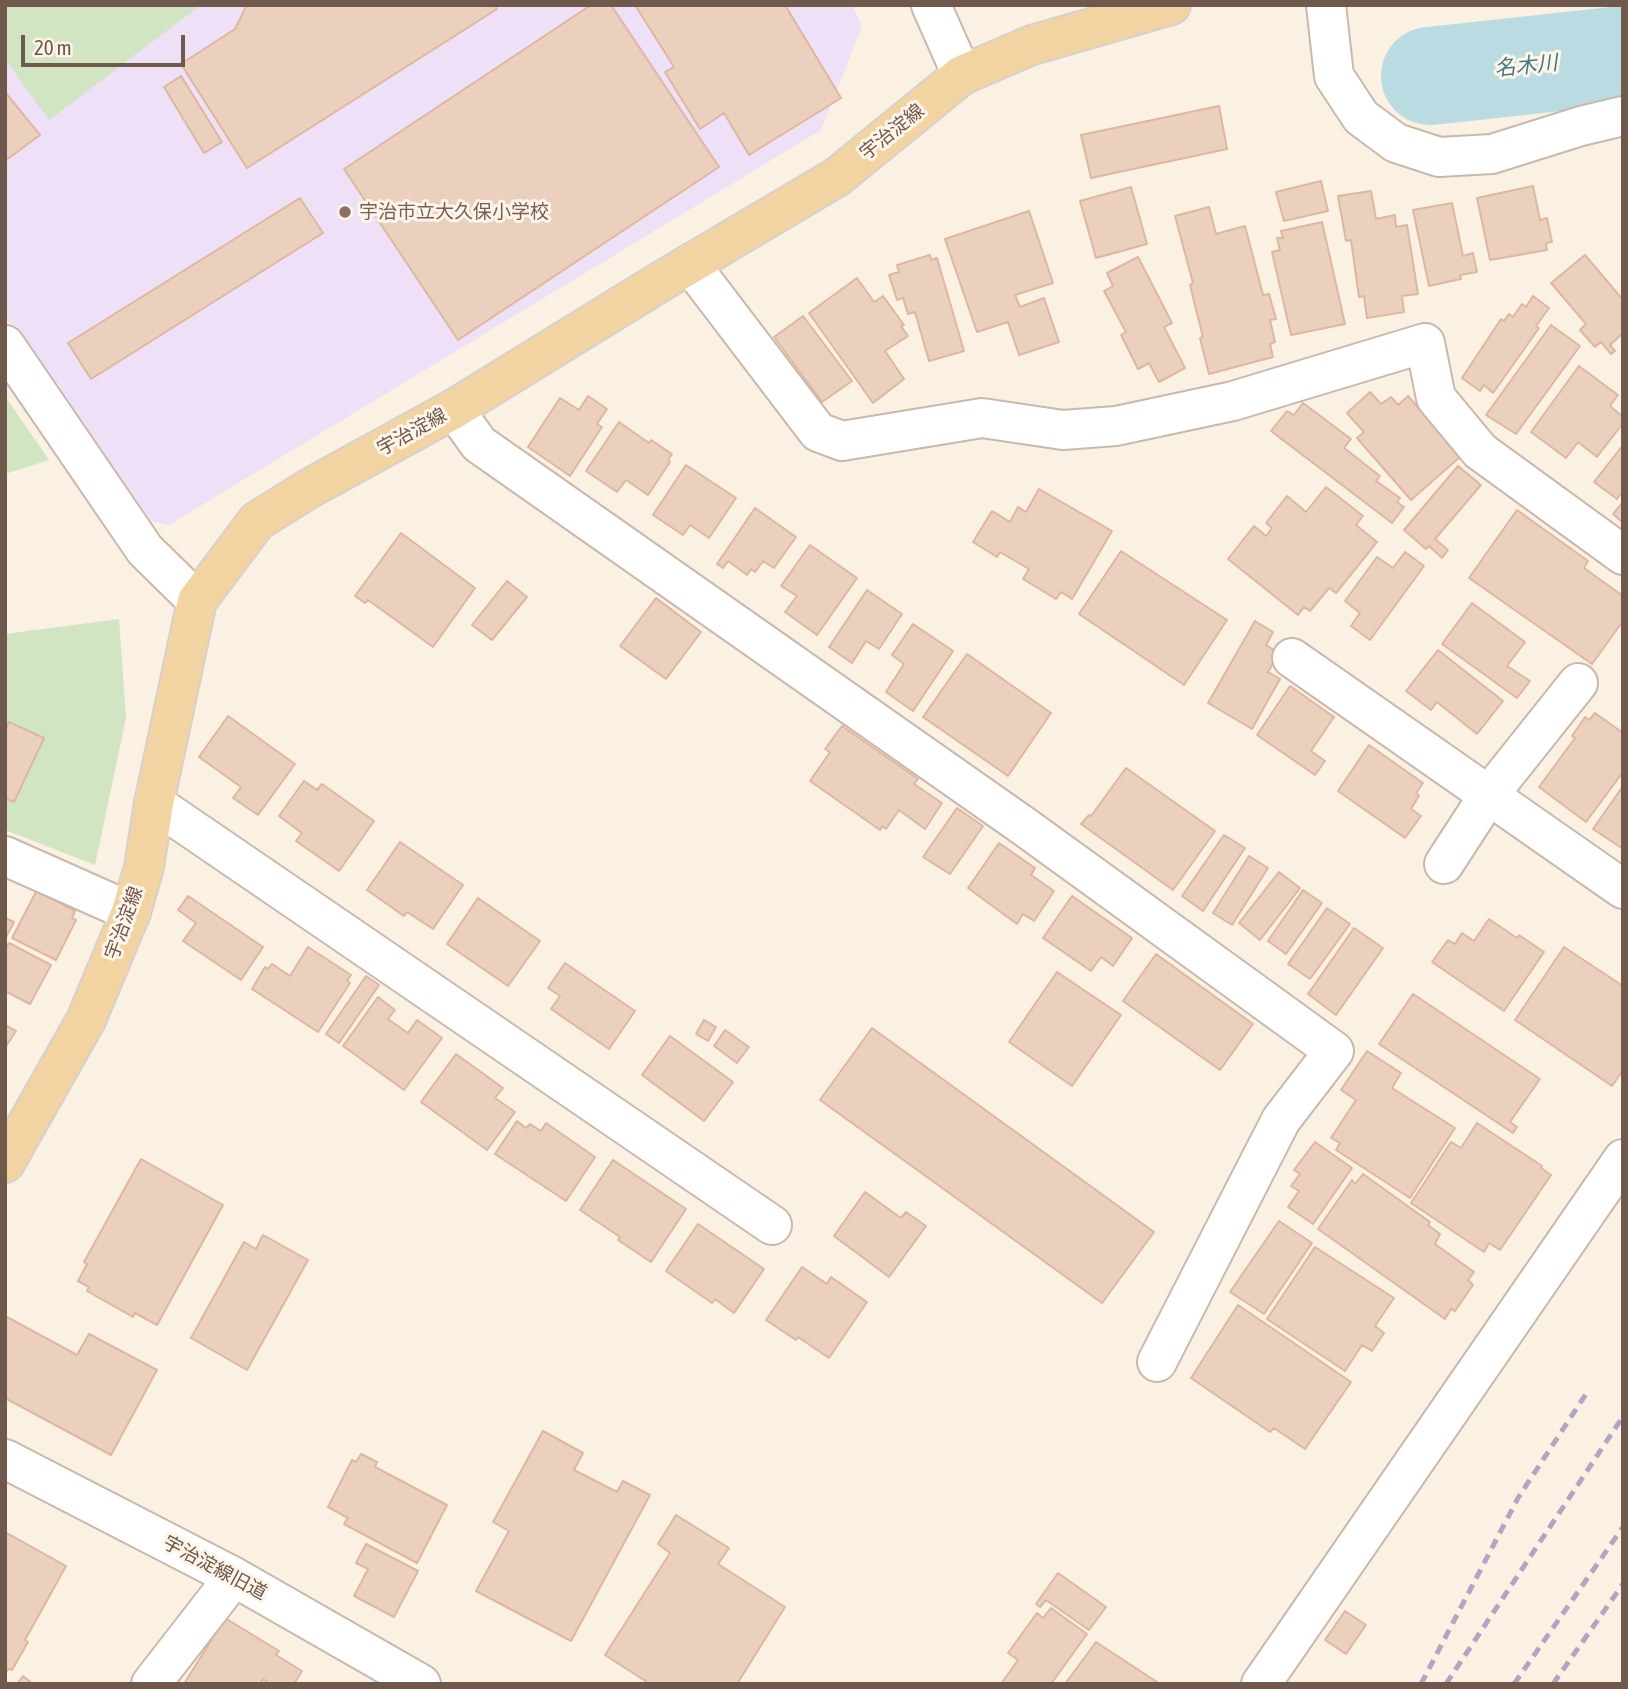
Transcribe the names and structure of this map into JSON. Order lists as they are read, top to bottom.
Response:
{
  "streets": {
    "main road": ["宇治淀線"],
    "street": ["宇治淀線旧道"]
  },
  "water": ["名木川"],
  "places": ["宇治市立大久保小学校"],
  "scale_bar": "20 m"
}
